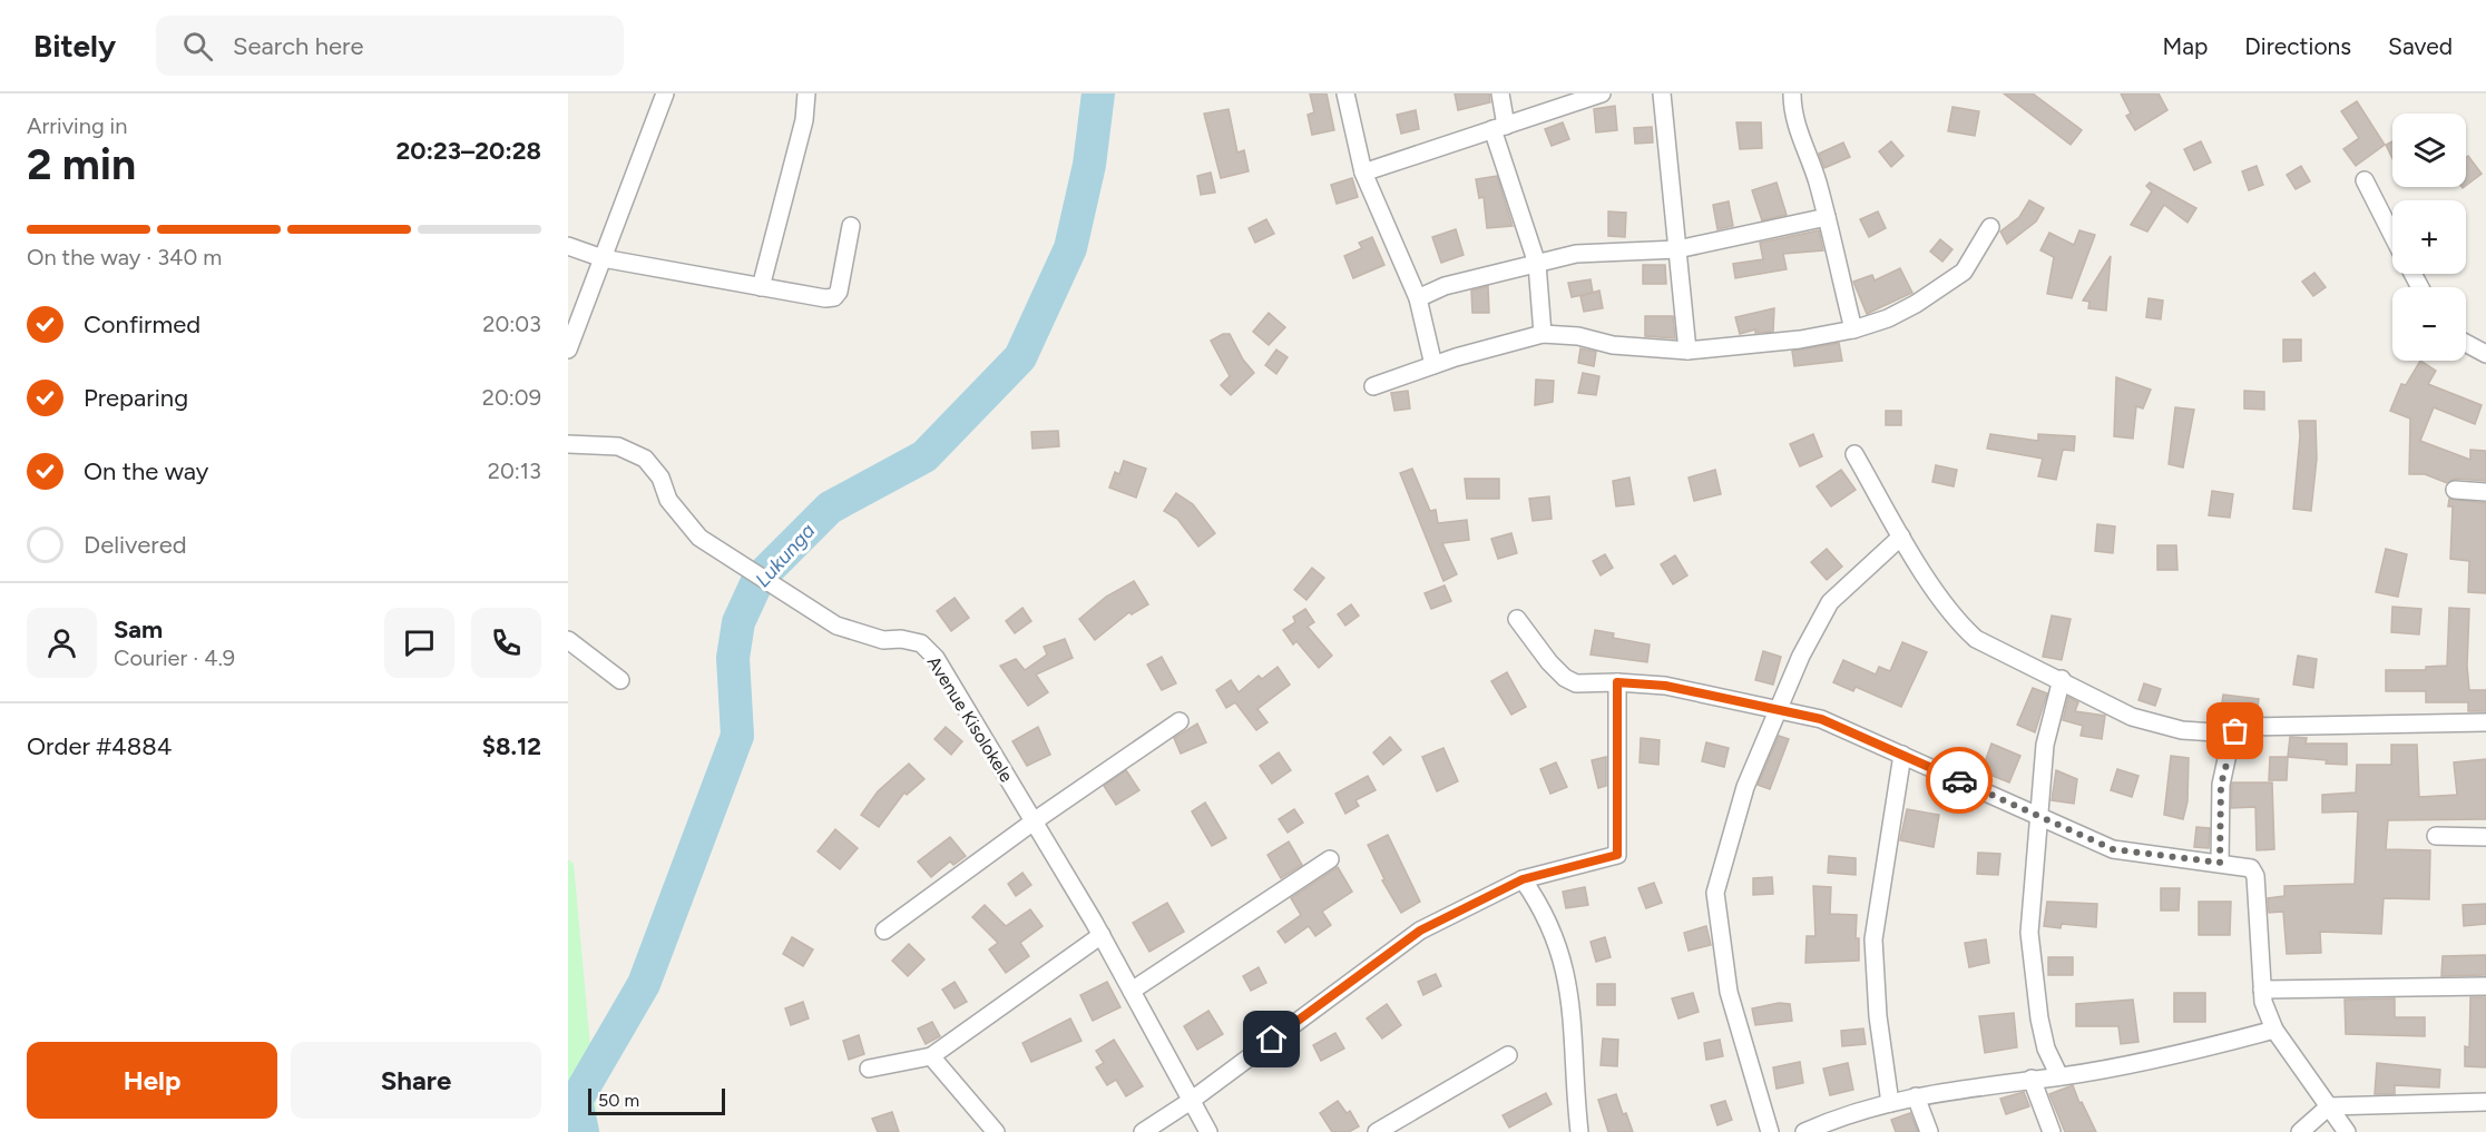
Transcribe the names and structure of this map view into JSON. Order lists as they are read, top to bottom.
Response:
{
  "streets": {
    "street": ["Avenue Kisolokele"]
  },
  "water": ["Lukunga"],
  "scale_bar": "50 m",
  "page": {
    "header": "Bitely",
    "search": "Search here",
    "nav": ["Map", "Directions", "Saved"],
    "heading": ["2 min", "Arriving in", "20:23–20:28"],
    "panel": [
      "Sam",
      "Courier · 4.9",
      "Order #4884",
      "$8.12"
    ],
    "map_buttons": ["+", "−"],
    "bar": "On the way · 340 m",
    "list": [
      ["Confirmed", "20:03"],
      ["Preparing", "20:09"],
      ["On the way", "20:13"],
      "Delivered"
    ],
    "buttons": ["Help", "Share"],
    "scale": "50 m"
  }
}
